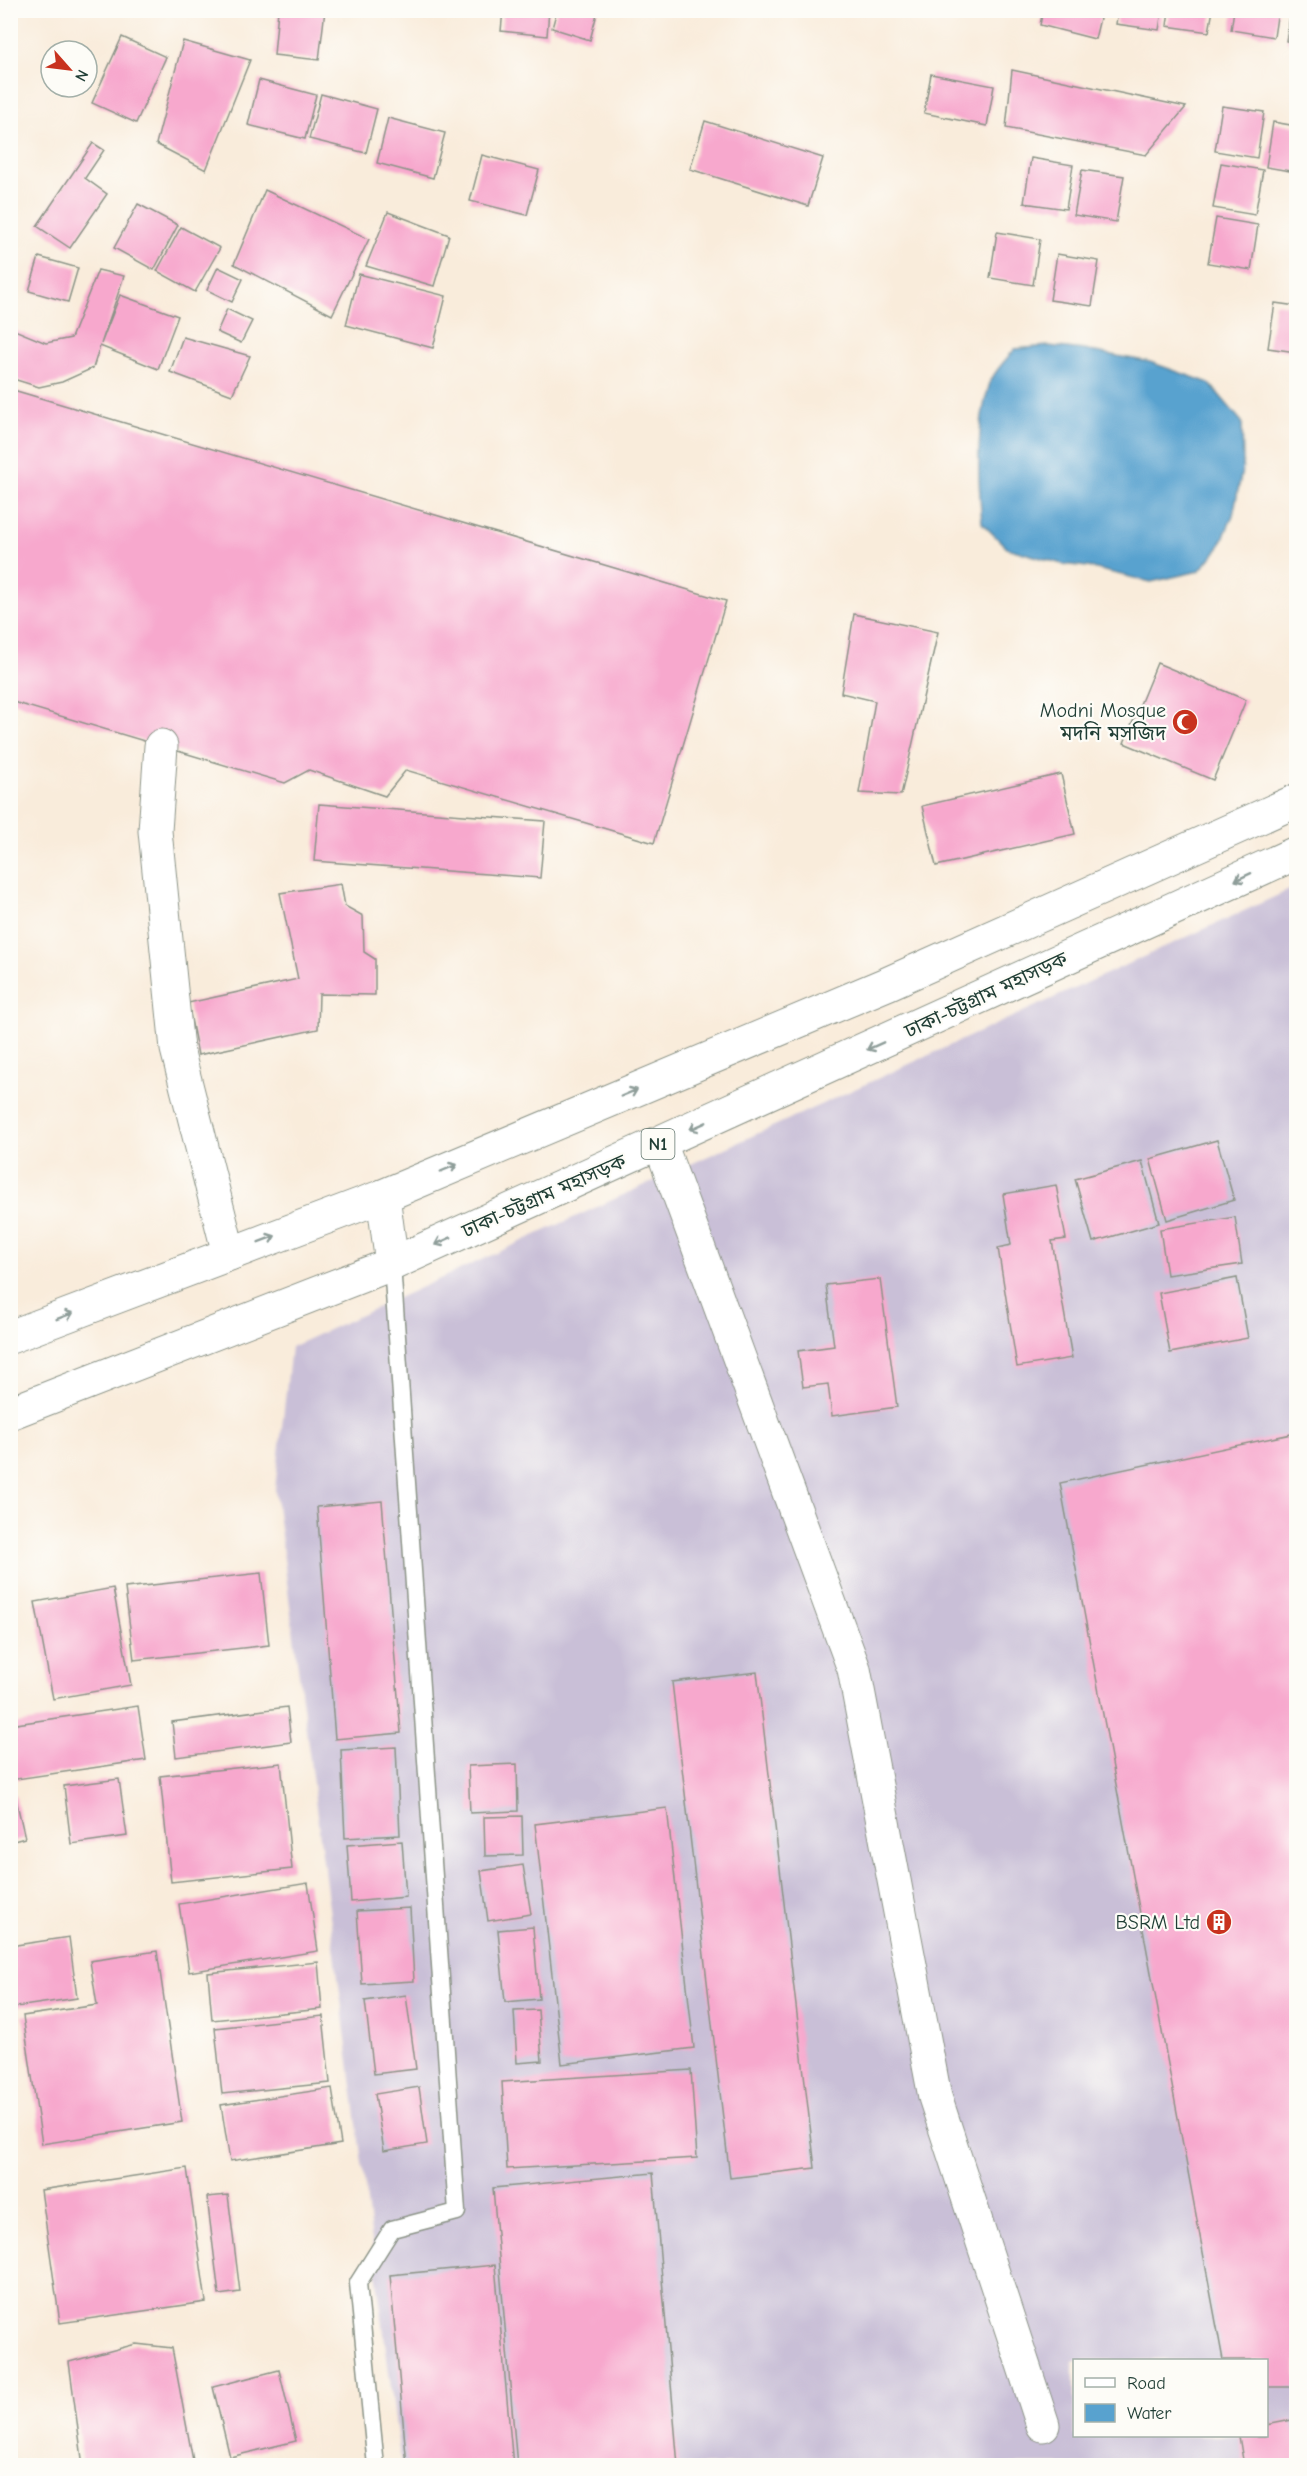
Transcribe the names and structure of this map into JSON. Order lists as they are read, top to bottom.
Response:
{
  "streets": {
    "main road": ["ঢাকা-চট্টগ্রাম মহাসড়ক", "N1"]
  },
  "places": {
    "mosque": ["Modni Mosque মদনি মসজিদ"],
    "building": ["BSRM Ltd"]
  },
  "legend": ["Road", "Water"],
  "north": "bottom right"
}
